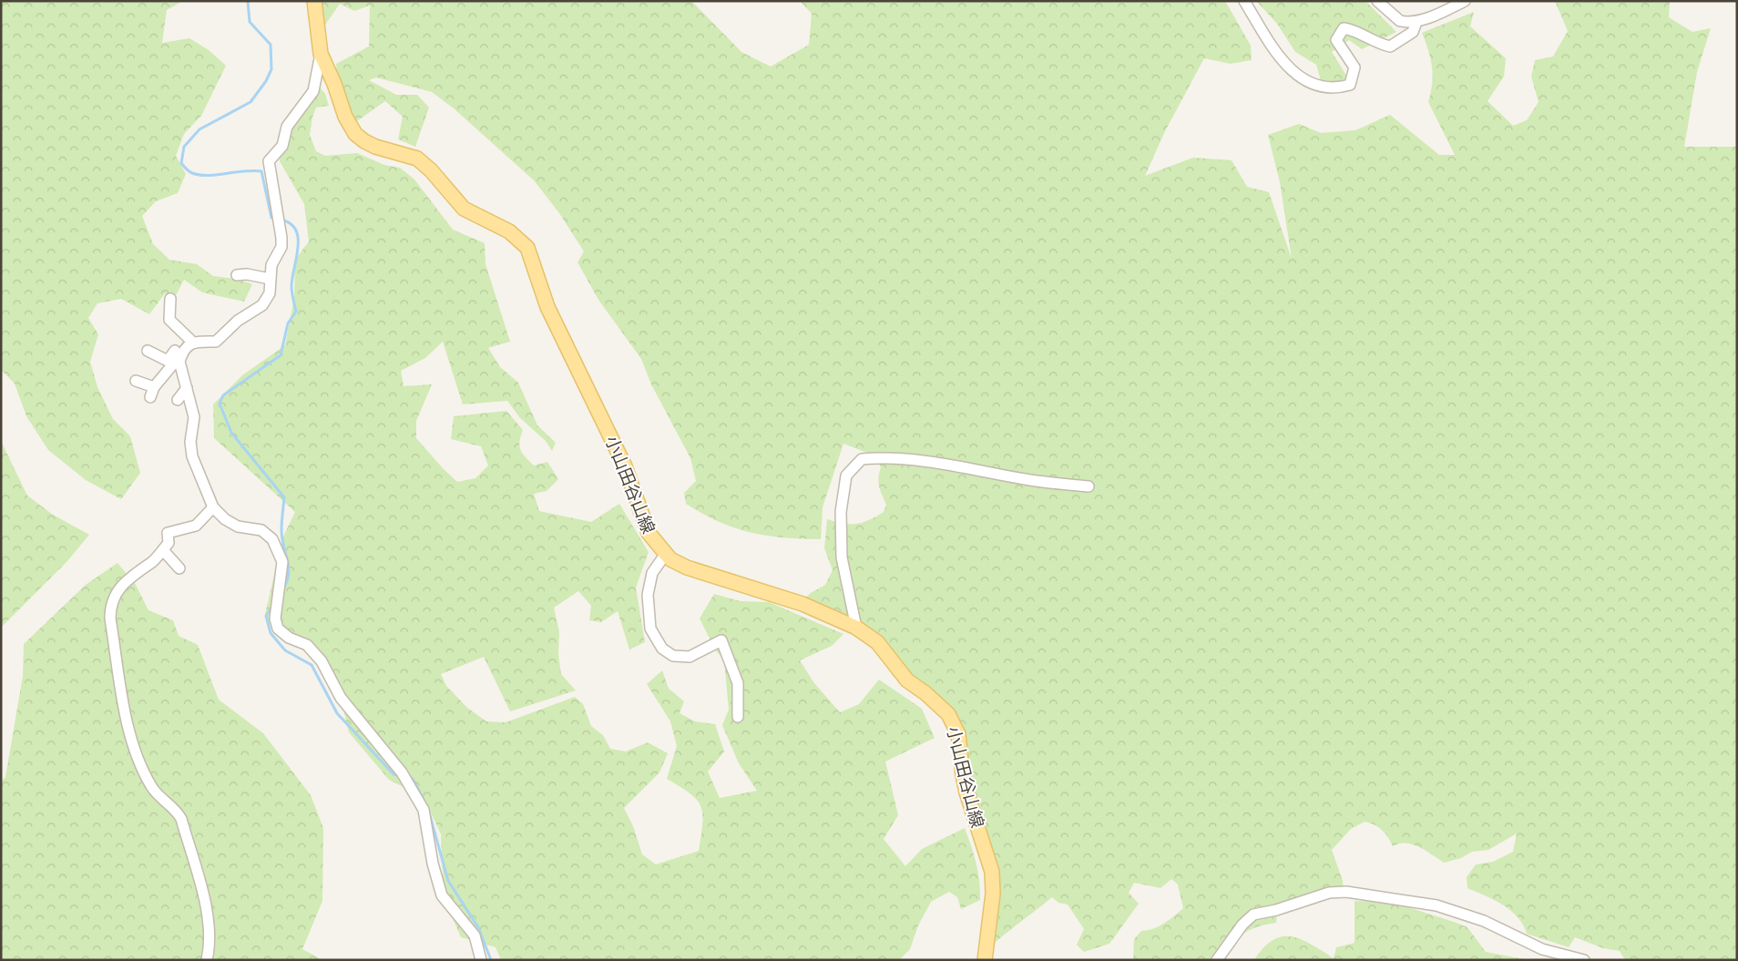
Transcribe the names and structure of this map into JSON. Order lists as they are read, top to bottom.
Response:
{
  "streets": {
    "main road": ["小山田谷山線"]
  }
}
